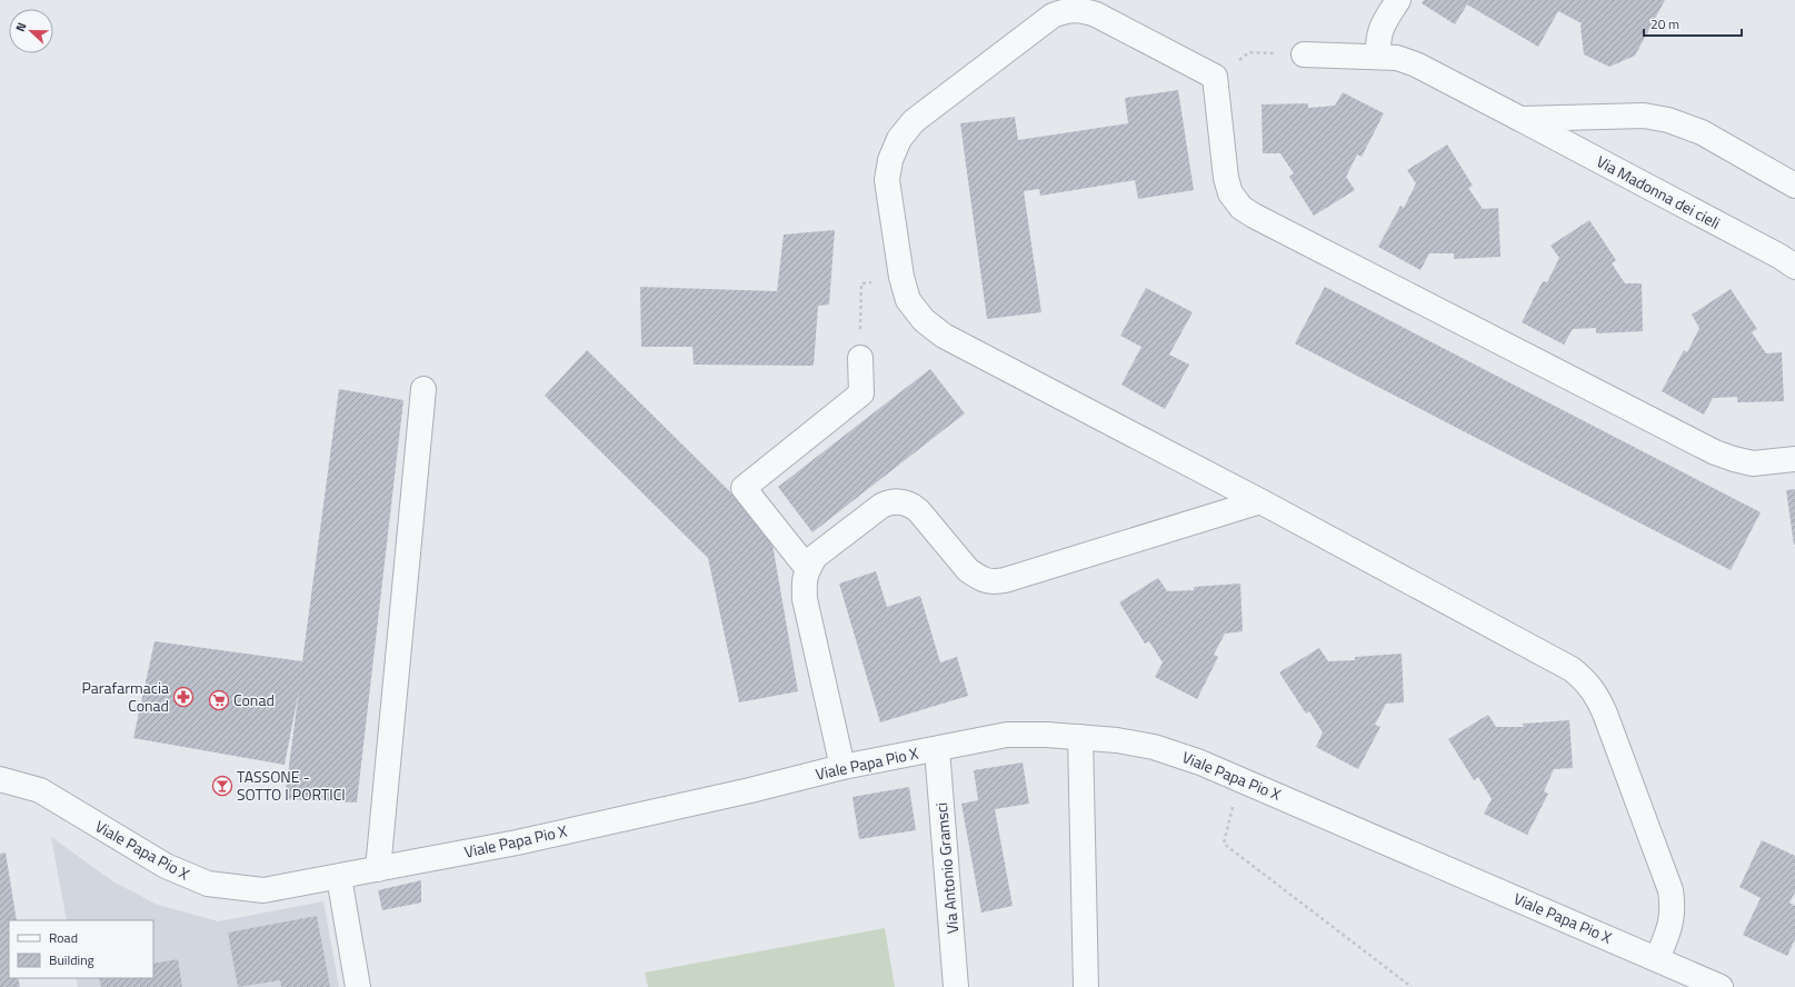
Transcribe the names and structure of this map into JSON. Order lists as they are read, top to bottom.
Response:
{
  "streets": {
    "street": ["Via Madonna dei cieli", "Viale Papa Pio X", "Via Antonio Gramsci"]
  },
  "crossings": [
    ["Viale Papa Pio X", "Via Antonio Gramsci"]
  ],
  "places": {
    "pharmacy": ["Parafarmacia Conad"],
    "supermarket": ["Conad"],
    "bar": ["TASSONE - SOTTO I PORTICI"]
  },
  "legend": ["Road", "Building"],
  "scale_bar": "20 m",
  "north": "left"
}
